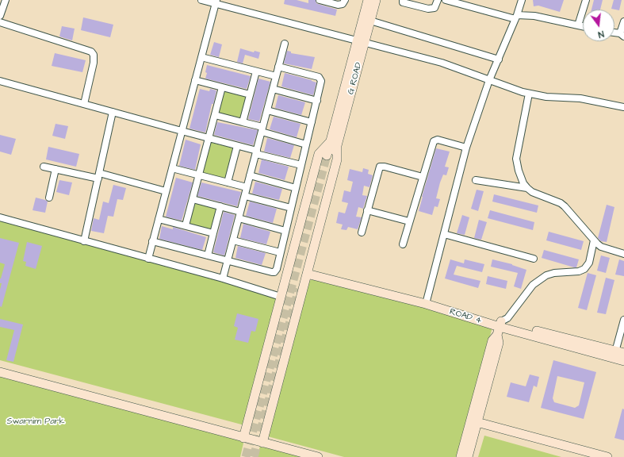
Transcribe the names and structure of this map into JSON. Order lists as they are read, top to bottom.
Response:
{
  "streets": {
    "street": ["G ROAD", "ROAD 4"]
  },
  "parks": ["Swarnim Park"],
  "north": "bottom"
}
